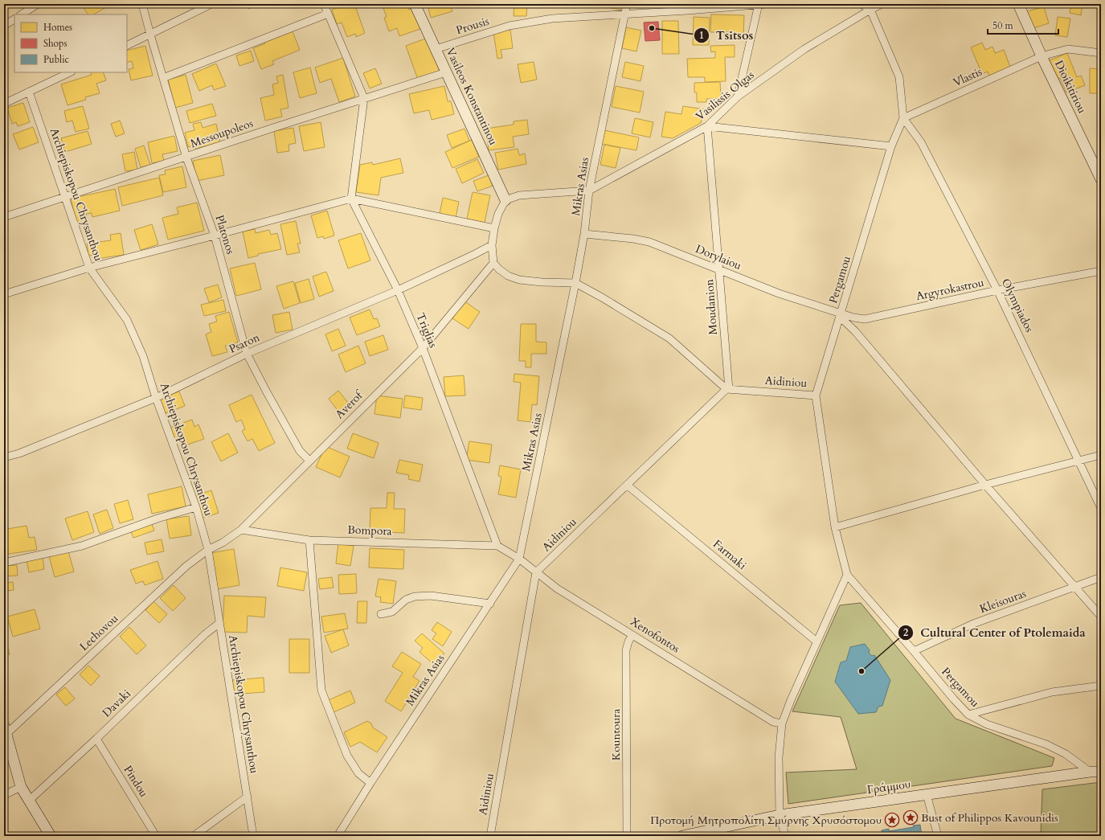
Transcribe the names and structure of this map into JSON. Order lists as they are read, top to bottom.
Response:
{
  "streets": {
    "street": [
      "Prousis",
      "Vlastis",
      "Dioikitiriou",
      "Vasilissis Olgas",
      "Vasileos Konstantinou",
      "Messoupoleos",
      "Mikras Asias",
      "Archiepiskopou Chrysanthou",
      "Platonos",
      "Dorylaiou",
      "Pergamou",
      "Argyrokastrou",
      "Olympiados",
      "Moudanion",
      "Triglias",
      "Psaron",
      "Aidiniou",
      "Averof",
      "Bompora",
      "Farmaki",
      "Kleisouras",
      "Lechovou",
      "Xenofontos",
      "Davaki",
      "Kountoura",
      "Pindou",
      "Γράμμου"
    ]
  },
  "crossings": [
    ["Prousis", "Vasileos Konstantinou"],
    ["Prousis", "Mikras Asias"],
    ["Vlastis", "Dioikitiriou"],
    ["Vlastis", "Pergamou"],
    ["Vlastis", "Olympiados"],
    ["Vasilissis Olgas", "Mikras Asias"],
    ["Vasilissis Olgas", "Pergamou"],
    ["Vasilissis Olgas", "Moudanion"],
    ["Vasileos Konstantinou", "Messoupoleos"],
    ["Messoupoleos", "Archiepiskopou Chrysanthou"],
    ["Messoupoleos", "Platonos"],
    ["Mikras Asias", "Dorylaiou"],
    ["Mikras Asias", "Xenofontos"],
    ["Archiepiskopou Chrysanthou", "Psaron"],
    ["Archiepiskopou Chrysanthou", "Averof"],
    ["Archiepiskopou Chrysanthou", "Lechovou"],
    ["Archiepiskopou Chrysanthou", "Davaki"],
    ["Platonos", "Psaron"],
    ["Platonos", "Averof"],
    ["Dorylaiou", "Pergamou"],
    ["Dorylaiou", "Argyrokastrou"],
    ["Dorylaiou", "Moudanion"],
    ["Pergamou", "Argyrokastrou"],
    ["Pergamou", "Olympiados"],
    ["Pergamou", "Aidiniou"],
    ["Pergamou", "Kleisouras"],
    ["Pergamou", "Γράμμου"],
    ["Argyrokastrou", "Olympiados"],
    ["Moudanion", "Aidiniou"],
    ["Triglias", "Psaron"],
    ["Triglias", "Averof"],
    ["Triglias", "Bompora"],
    ["Aidiniou", "Farmaki"],
    ["Aidiniou", "Xenofontos"],
    ["Averof", "Bompora"],
    ["Averof", "Lechovou"],
    ["Xenofontos", "Kountoura"],
    ["Davaki", "Pindou"]
  ],
  "places": {
    "other": ["Tsitsos", "Cultural Center of Ptolemaida"],
    "place": ["Bust of Philippos Kavounidis", "Προτομή Μητροπολίτη Σμύρνης Χρυσόστομου"]
  },
  "legend": ["Homes", "Shops", "Public"],
  "scale_bar": "50 m"
}
